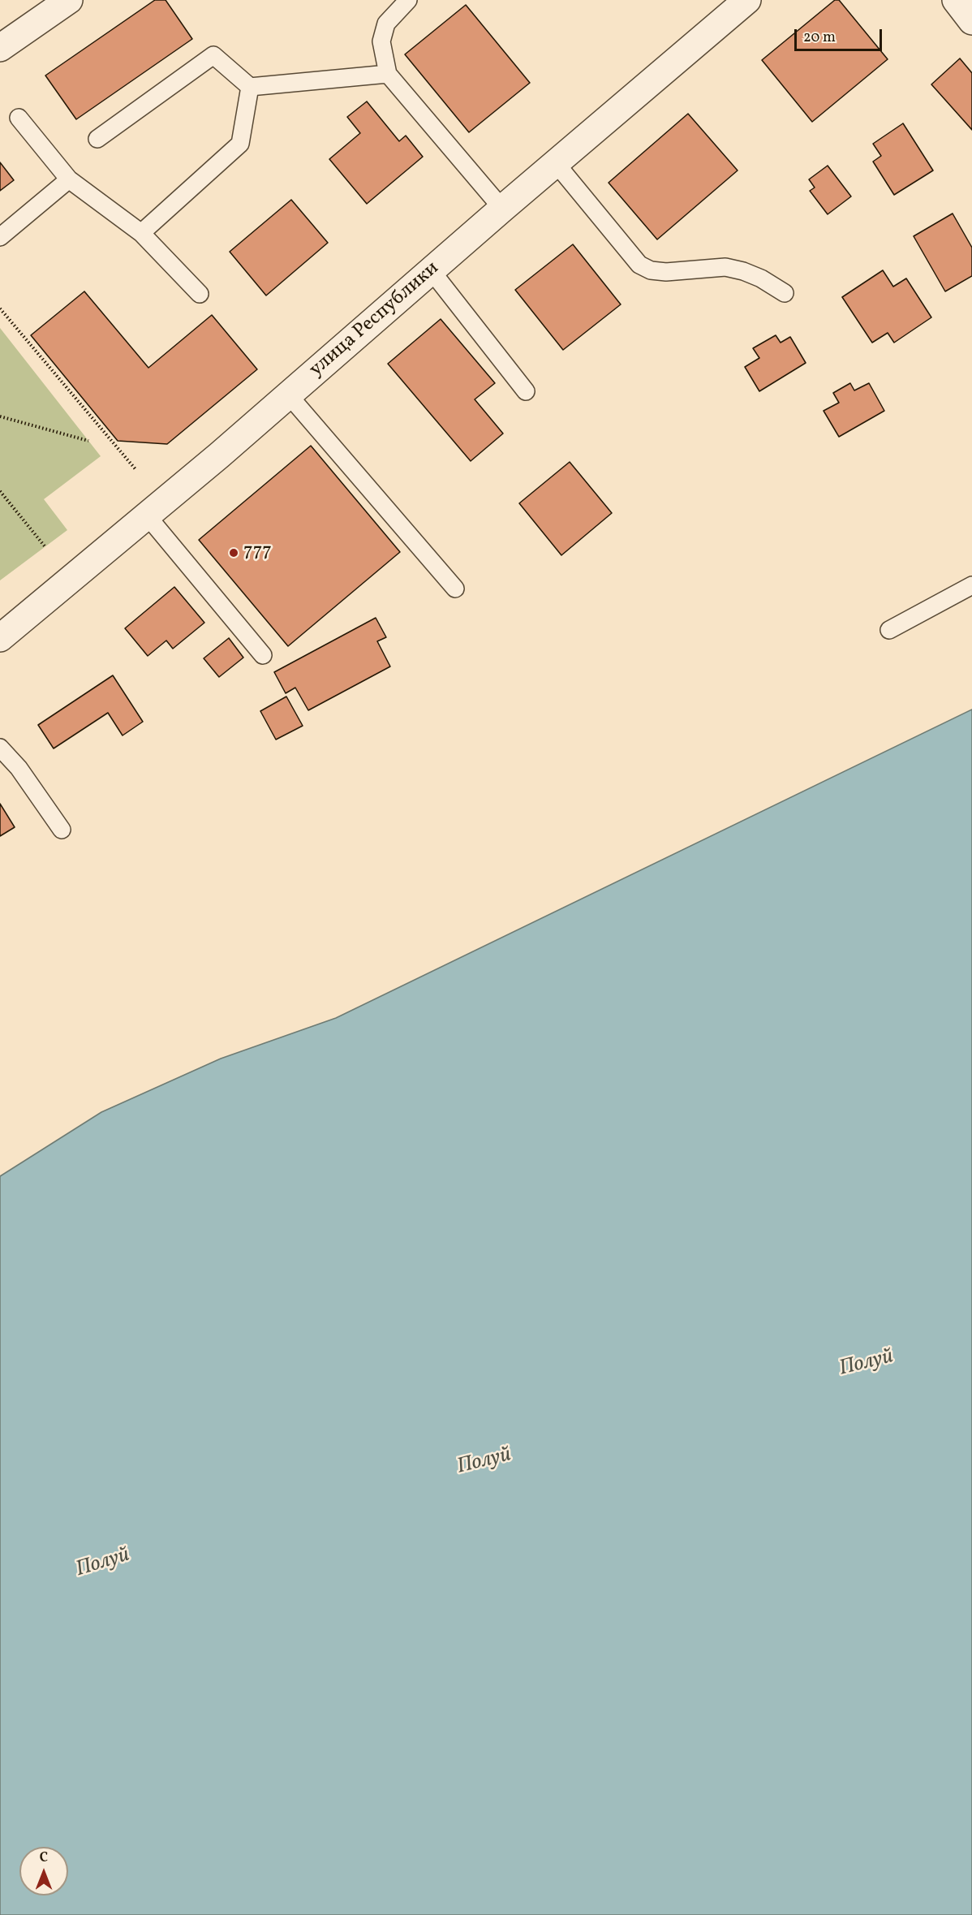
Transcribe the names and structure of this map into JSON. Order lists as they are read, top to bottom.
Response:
{
  "streets": {
    "street": ["улица Республики"]
  },
  "water": ["Полуй"],
  "places": ["777"],
  "scale_bar": "20 m",
  "north": "top"
}
